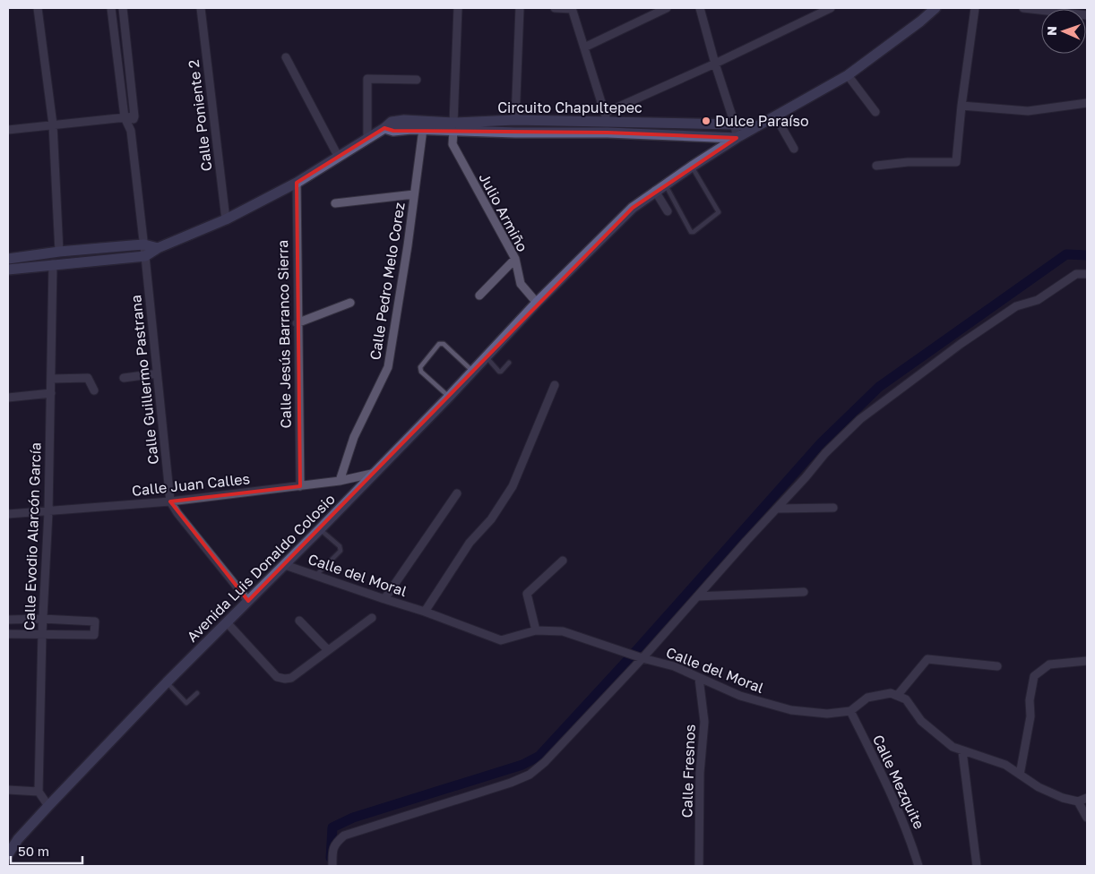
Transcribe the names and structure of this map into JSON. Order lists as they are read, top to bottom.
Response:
{
  "streets": {
    "main road": ["Circuito Chapultepec", "Avenida Luis Donaldo Colosio"],
    "street": [
      "Calle Poniente 2",
      "Julio Armiño",
      "Calle Pedro Melo Corez",
      "Calle Jesús Barranco Sierra",
      "Calle Guillermo Pastrana",
      "Calle Juan Calles",
      "Calle Evodio Alarcón García",
      "Calle del Moral",
      "Calle Fresnos",
      "Calle Mezquite"
    ]
  },
  "crossings": [
    ["Circuito Chapultepec", "Calle Poniente 2"],
    ["Circuito Chapultepec", "Julio Armiño"],
    ["Circuito Chapultepec", "Calle Pedro Melo Corez"],
    ["Circuito Chapultepec", "Calle Jesús Barranco Sierra"],
    ["Circuito Chapultepec", "Calle Guillermo Pastrana"],
    ["Circuito Chapultepec", "Calle Evodio Alarcón García"],
    ["Circuito Chapultepec", "Avenida Luis Donaldo Colosio"],
    ["Julio Armiño", "Avenida Luis Donaldo Colosio"],
    ["Calle Pedro Melo Corez", "Calle Juan Calles"],
    ["Calle Jesús Barranco Sierra", "Calle Juan Calles"],
    ["Calle Guillermo Pastrana", "Calle Juan Calles"],
    ["Calle Guillermo Pastrana", "Avenida Luis Donaldo Colosio"],
    ["Calle Juan Calles", "Calle Evodio Alarcón García"],
    ["Calle Juan Calles", "Avenida Luis Donaldo Colosio"],
    ["Avenida Luis Donaldo Colosio", "Calle del Moral"],
    ["Calle del Moral", "Calle Fresnos"],
    ["Calle del Moral", "Calle Mezquite"]
  ],
  "places": ["Dulce Paraíso"],
  "scale_bar": "50 m",
  "north": "left"
}
